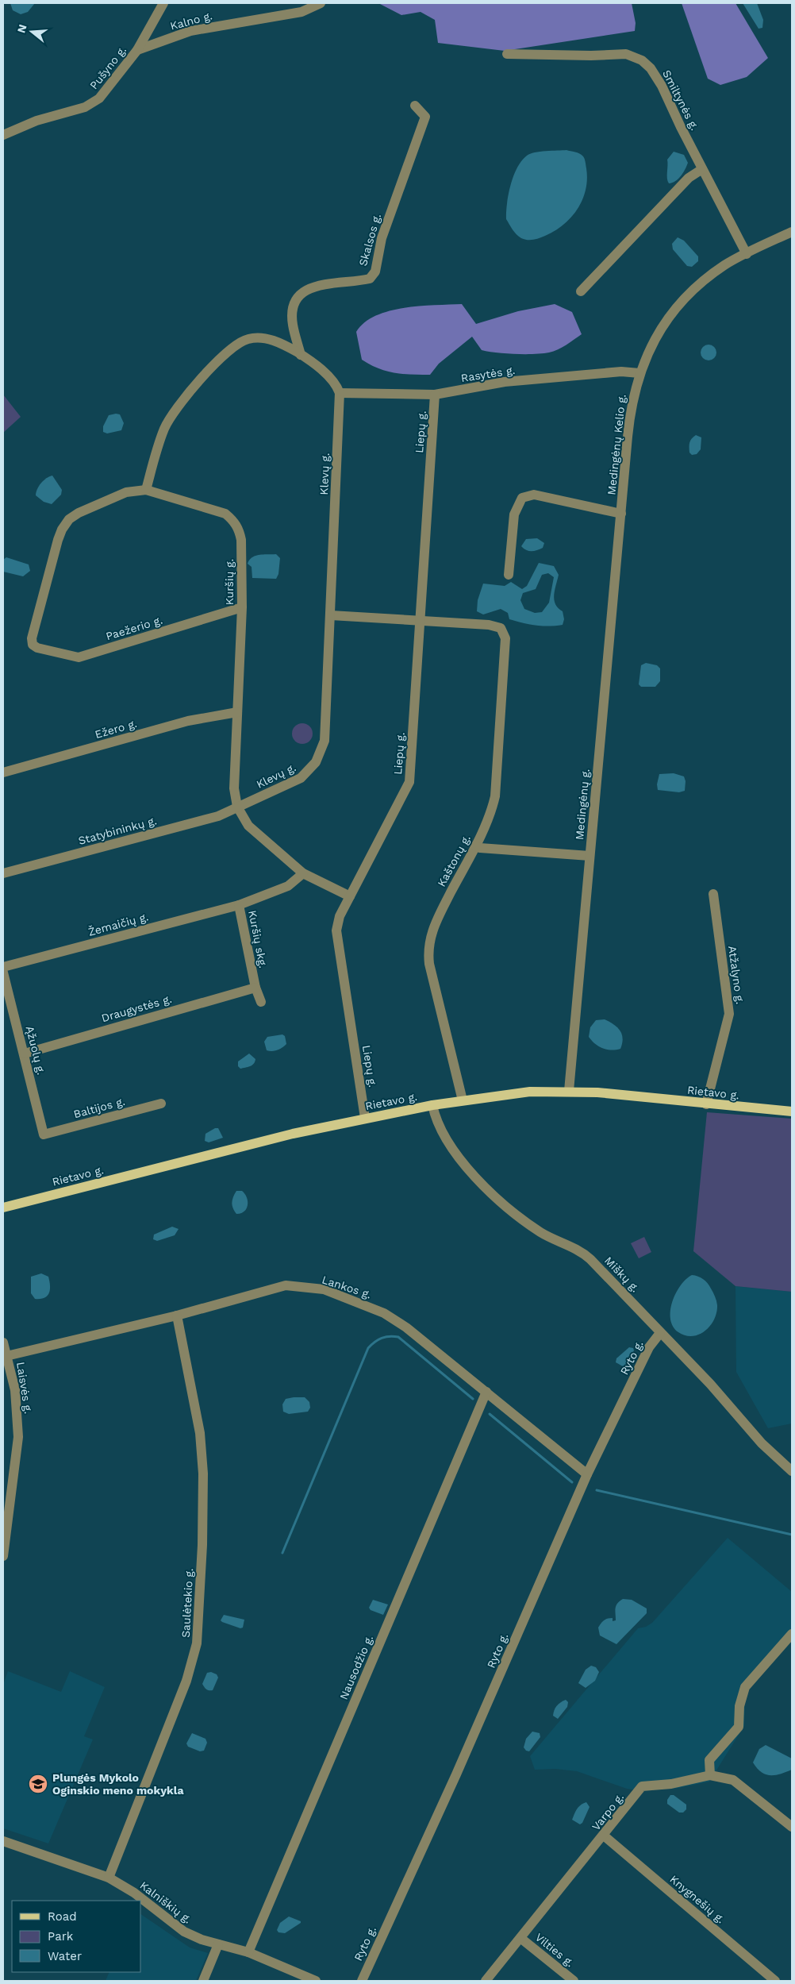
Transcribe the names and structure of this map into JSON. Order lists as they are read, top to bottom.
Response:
{
  "streets": {
    "main road": ["Rietavo g."],
    "street": [
      "Kalno g.",
      "Pušyno g.",
      "Smiltynės g.",
      "Skalsos g.",
      "Rasytės g.",
      "Liepų g.",
      "Medingėnų Kelio g.",
      "Klevų g.",
      "Kuršių g.",
      "Paežerio g.",
      "Ežero g.",
      "Medingėnų g.",
      "Statybininkų g.",
      "Kaštonų g.",
      "Žemaičių g.",
      "Kuršių skg.",
      "Atžalyno g.",
      "Draugystės g.",
      "Ąžuolų g.",
      "Baltijos g.",
      "Miškų g.",
      "Lankos g.",
      "Ryto g.",
      "Laisvės g.",
      "Saulėtekio g.",
      "Nausodžio g.",
      "Varpo g.",
      "Knygnešių g.",
      "Kalniškių g.",
      "Vilties g."
    ]
  },
  "crossings": [
    ["Kalno g.", "Pušyno g."],
    ["Smiltynės g.", "Medingėnų Kelio g."],
    ["Rasytės g.", "Liepų g."],
    ["Rasytės g.", "Medingėnų Kelio g."],
    ["Rasytės g.", "Klevų g."],
    ["Liepų g.", "Kuršių g."],
    ["Liepų g.", "Kaštonų g."],
    ["Liepų g.", "Rietavo g."],
    ["Medingėnų Kelio g.", "Medingėnų g."],
    ["Klevų g.", "Kuršių g."],
    ["Klevų g.", "Statybininkų g."],
    ["Kuršių g.", "Paežerio g."],
    ["Kuršių g.", "Ežero g."],
    ["Kuršių g.", "Statybininkų g."],
    ["Kuršių g.", "Kuršių skg."],
    ["Medingėnų g.", "Rietavo g."],
    ["Kaštonų g.", "Rietavo g."],
    ["Žemaičių g.", "Kuršių skg."],
    ["Kuršių skg.", "Draugystės g."],
    ["Atžalyno g.", "Rietavo g."],
    ["Draugystės g.", "Ąžuolų g."],
    ["Ąžuolų g.", "Baltijos g."],
    ["Rietavo g.", "Miškų g."],
    ["Miškų g.", "Ryto g."],
    ["Lankos g.", "Ryto g."],
    ["Lankos g.", "Laisvės g."],
    ["Lankos g.", "Saulėtekio g."],
    ["Lankos g.", "Nausodžio g."],
    ["Saulėtekio g.", "Kalniškių g."],
    ["Nausodžio g.", "Kalniškių g."],
    ["Varpo g.", "Knygnešių g."],
    ["Varpo g.", "Vilties g."]
  ],
  "places": {
    "school or university": ["Plungės Mykolo Oginskio meno mokykla"]
  },
  "legend": ["Road", "Park", "Water"],
  "north": "left"
}
